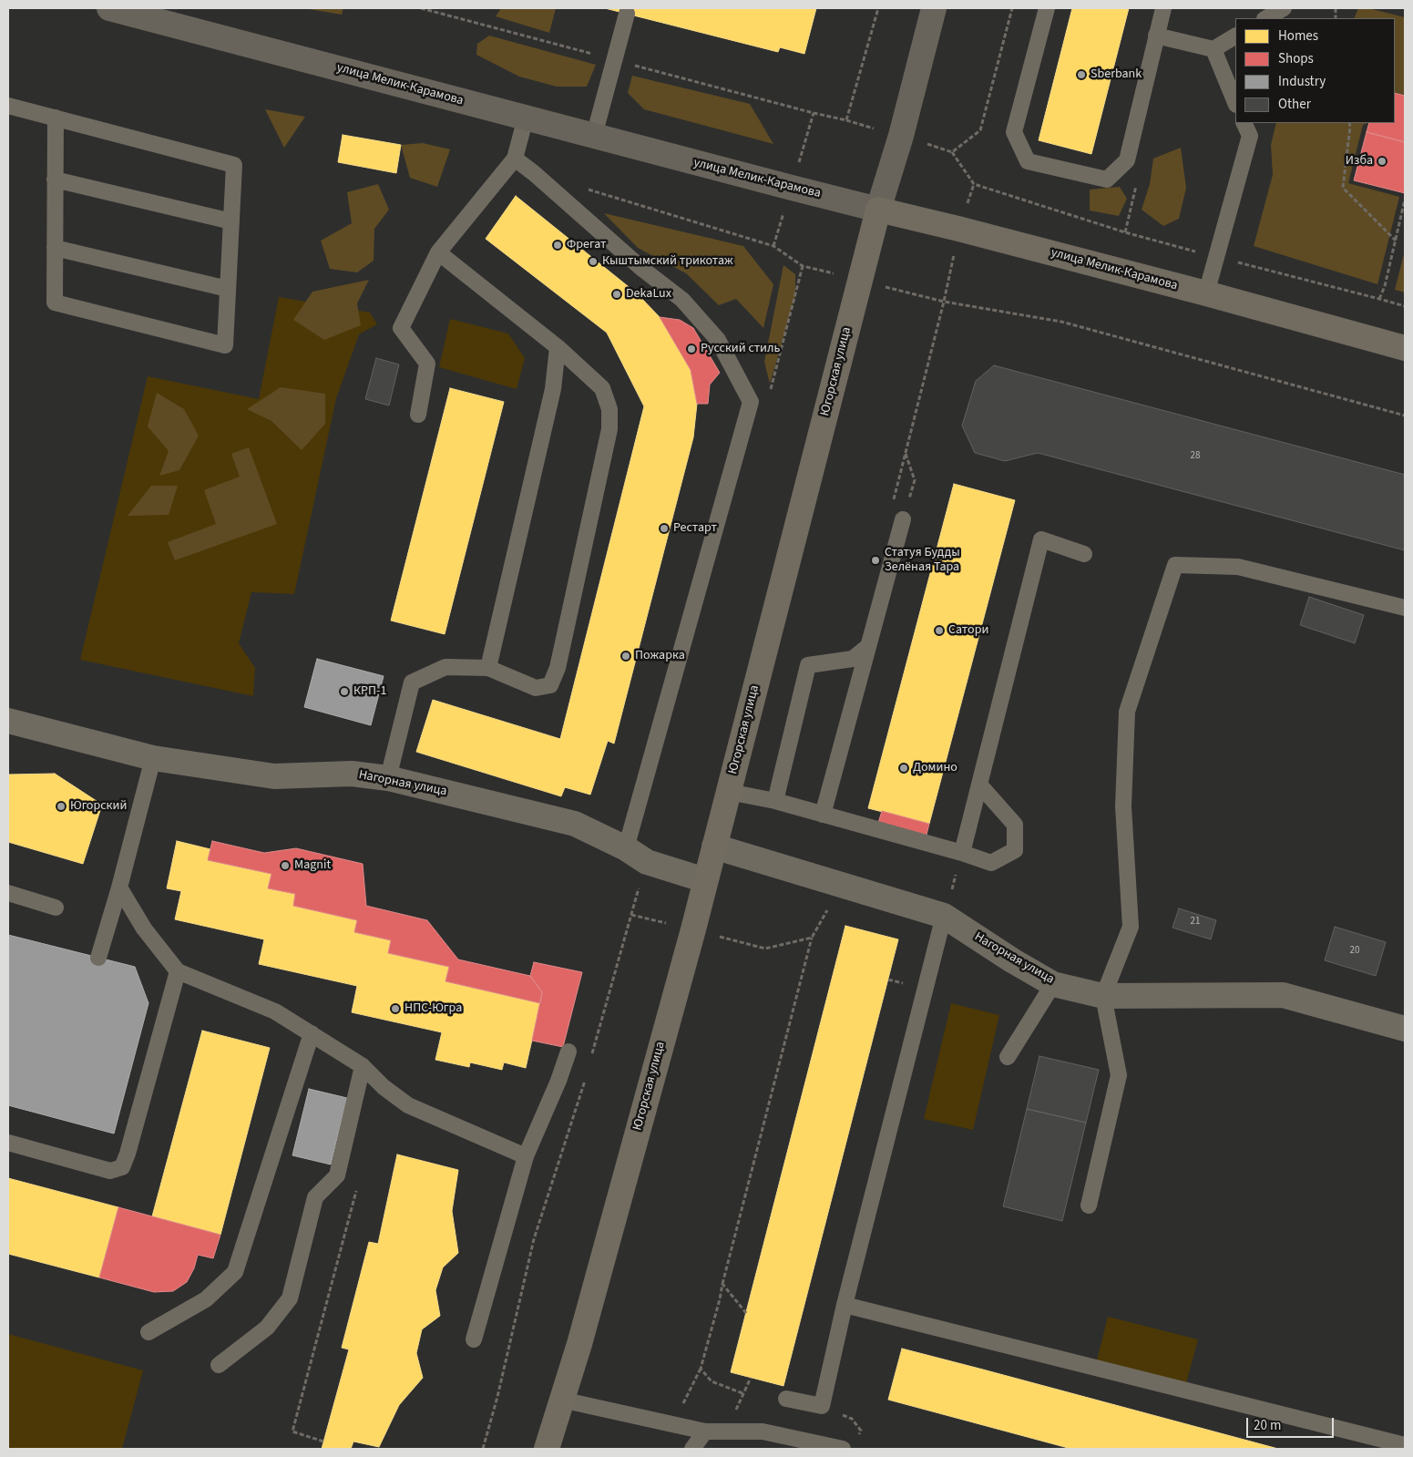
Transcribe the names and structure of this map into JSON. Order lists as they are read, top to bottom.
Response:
{
  "streets": {
    "main road": ["улица Мелик-Карамова", "Югорская улица"],
    "street": ["Нагорная улица"]
  },
  "crossings": [
    ["улица Мелик-Карамова", "Югорская улица"],
    ["Югорская улица", "Нагорная улица"]
  ],
  "places": [
    "Sberbank",
    "Изба",
    "Фрегат",
    "Кыштымский трикотаж",
    "DekaLux",
    "Русский стиль",
    "Рестарт",
    "Статуя Будды Зелёная Тара",
    "Сатори",
    "Пожарка",
    "КРП-1",
    "Домино",
    "Югорский",
    "Magnit",
    "НПС-Югра"
  ],
  "house_numbers": ["28", "21", "20"],
  "legend": [
    "Homes",
    "Shops",
    "Industry",
    "Other"
  ],
  "scale_bar": "20 m"
}
